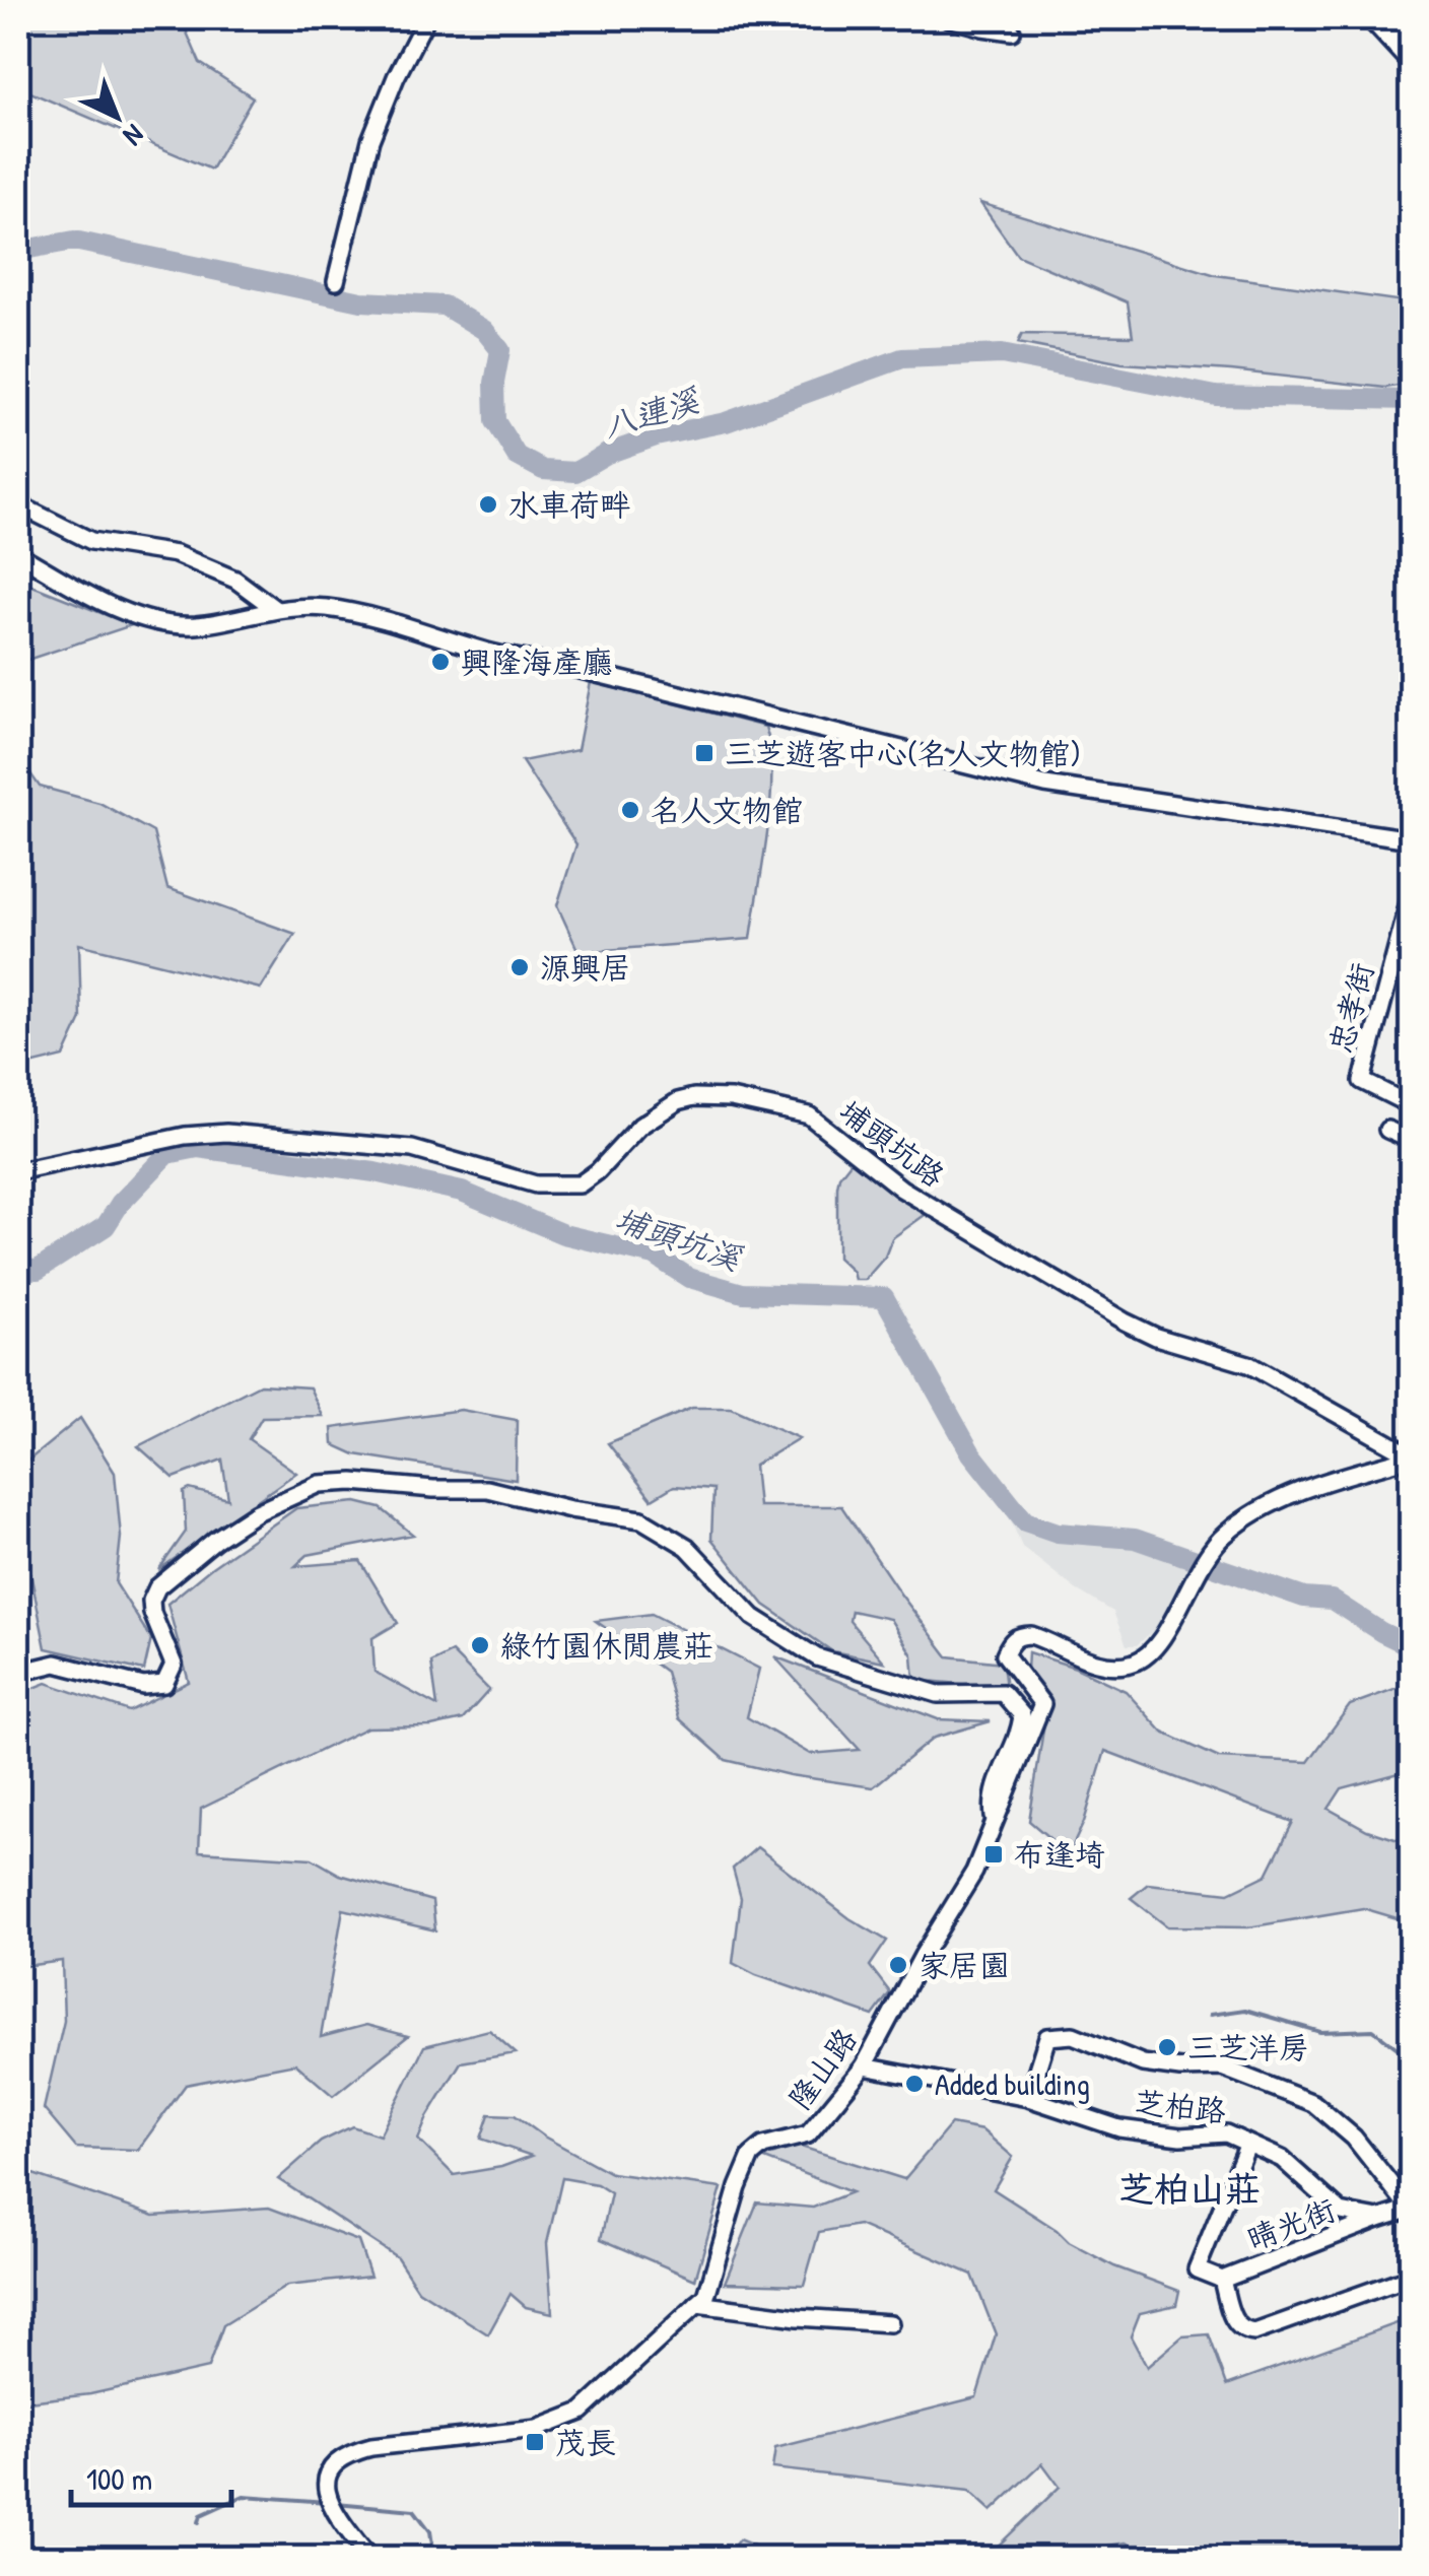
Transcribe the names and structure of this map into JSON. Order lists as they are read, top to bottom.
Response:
{
  "streets": {
    "street": [
      "忠孝街",
      "埔頭坑路",
      "隆山路",
      "芝柏路",
      "晴光街"
    ]
  },
  "crossings": [
    ["埔頭坑路", "隆山路"],
    ["隆山路", "芝柏路"],
    ["芝柏路", "晴光街"]
  ],
  "districts": ["芝柏山莊"],
  "water": ["八連溪", "埔頭坑溪"],
  "places": {
    "other": [
      "水車荷畔",
      "興隆海產廳",
      "名人文物館",
      "源興居",
      "綠竹園休閒農莊",
      "家居園",
      "三芝洋房",
      "Added building"
    ],
    "transit": ["三芝遊客中心(名人文物館)", "布逢埼", "茂長"]
  },
  "scale_bar": "100 m",
  "north": "bottom right"
}
